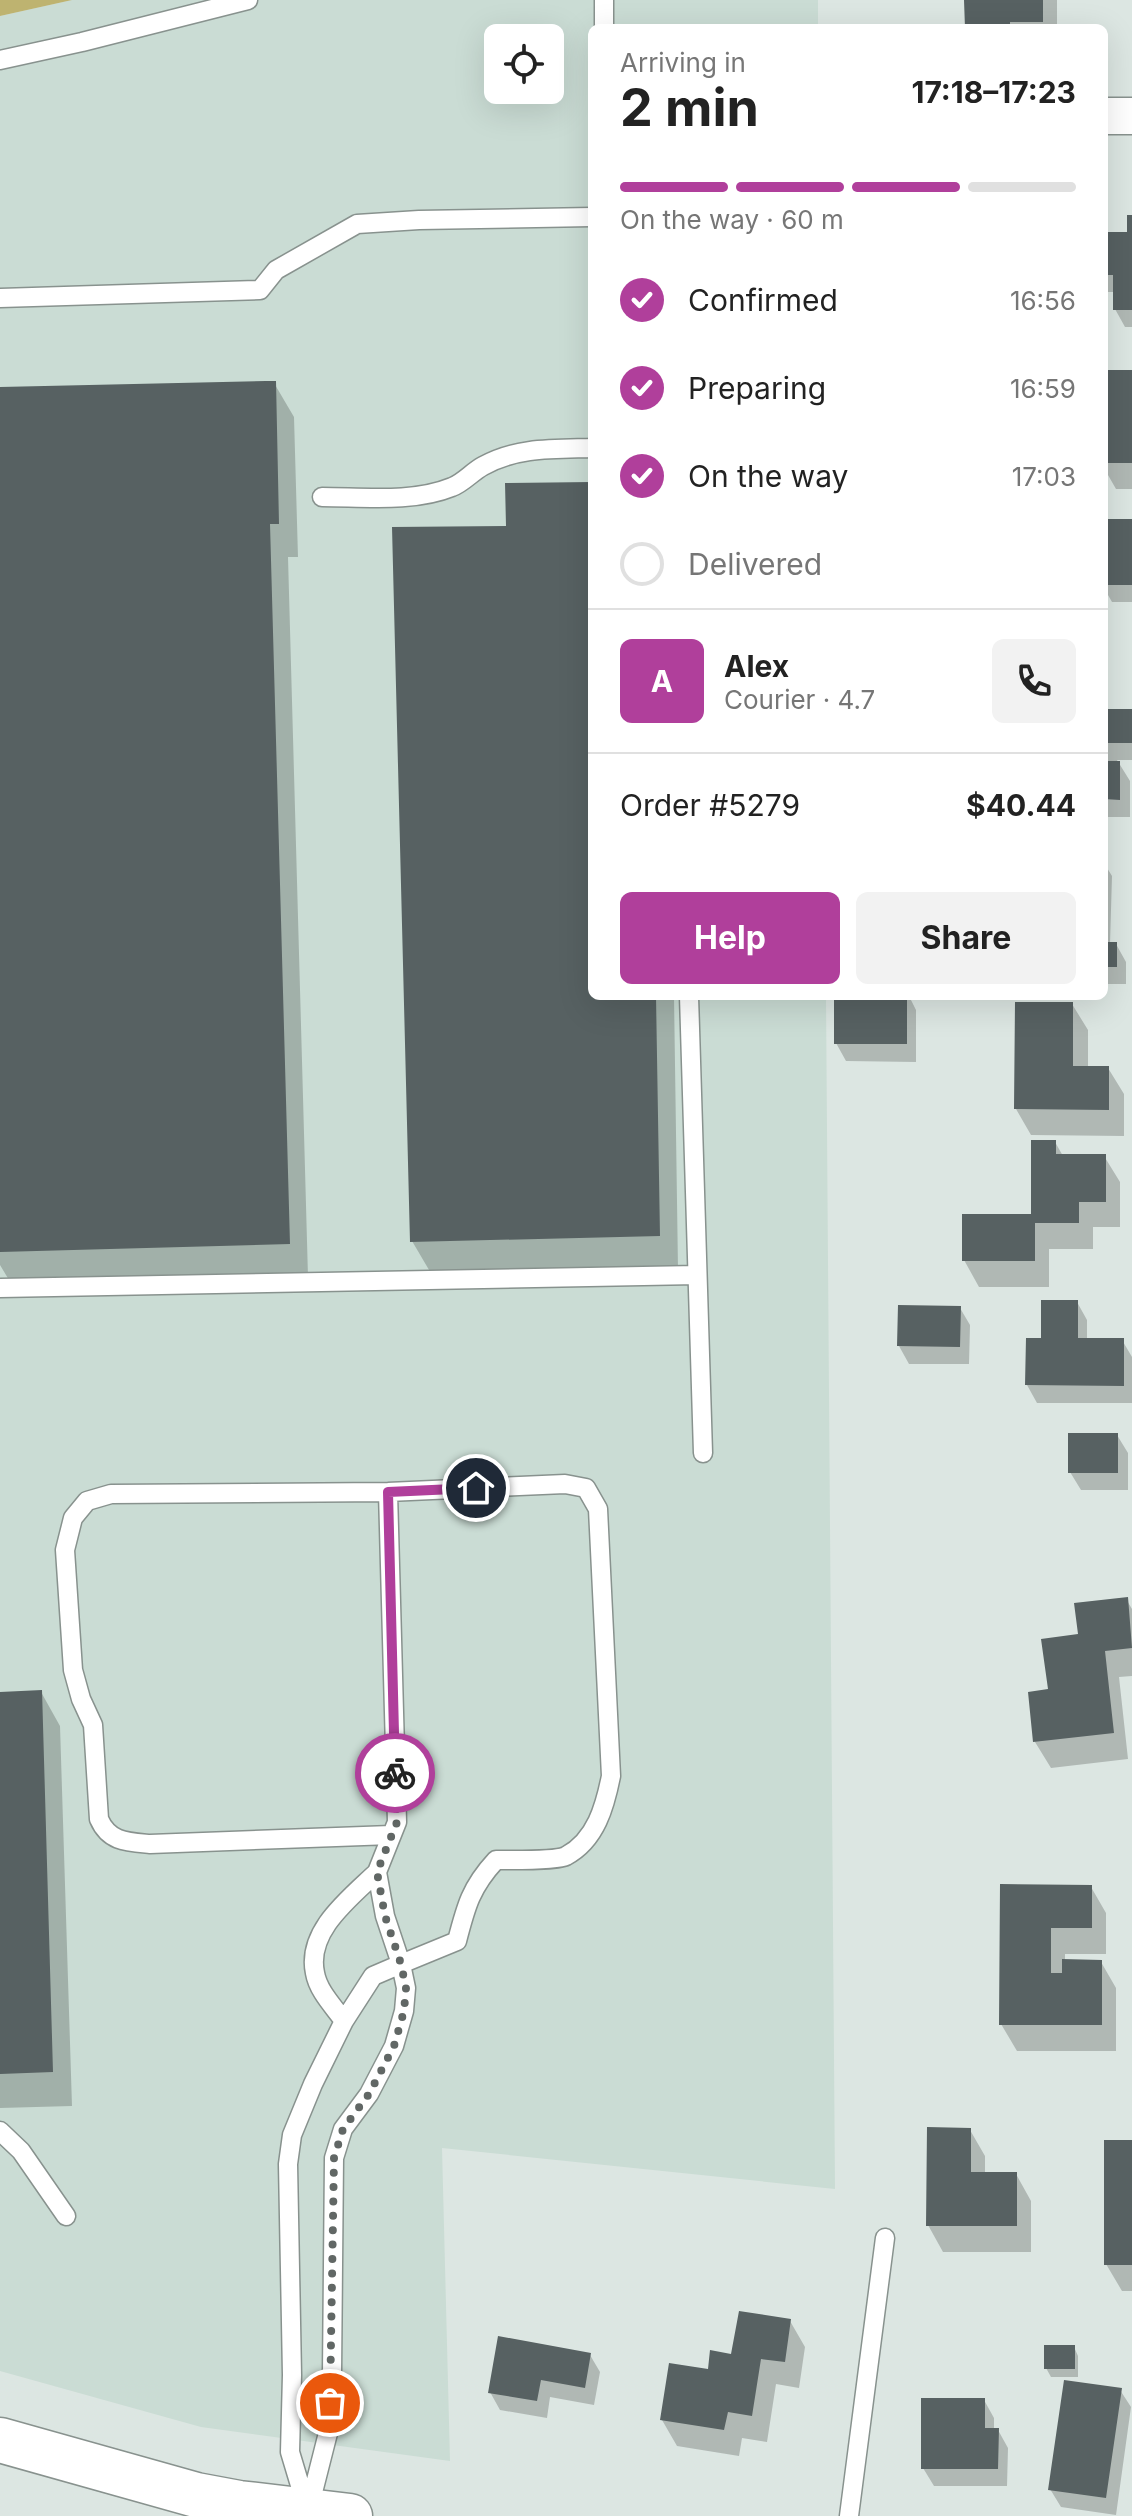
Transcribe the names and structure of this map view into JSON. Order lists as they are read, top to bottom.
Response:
{
  "page": {
    "heading": ["2 min", "Arriving in", "17:18–17:23"],
    "panel": [
      "Alex",
      "Courier · 4.7",
      "Order #5279",
      "$40.44"
    ],
    "bar": "On the way · 60 m",
    "list": [
      ["Confirmed", "16:56"],
      ["Preparing", "16:59"],
      ["On the way", "17:03"],
      "Delivered"
    ],
    "round": "A",
    "buttons": ["Help", "Share"]
  }
}
